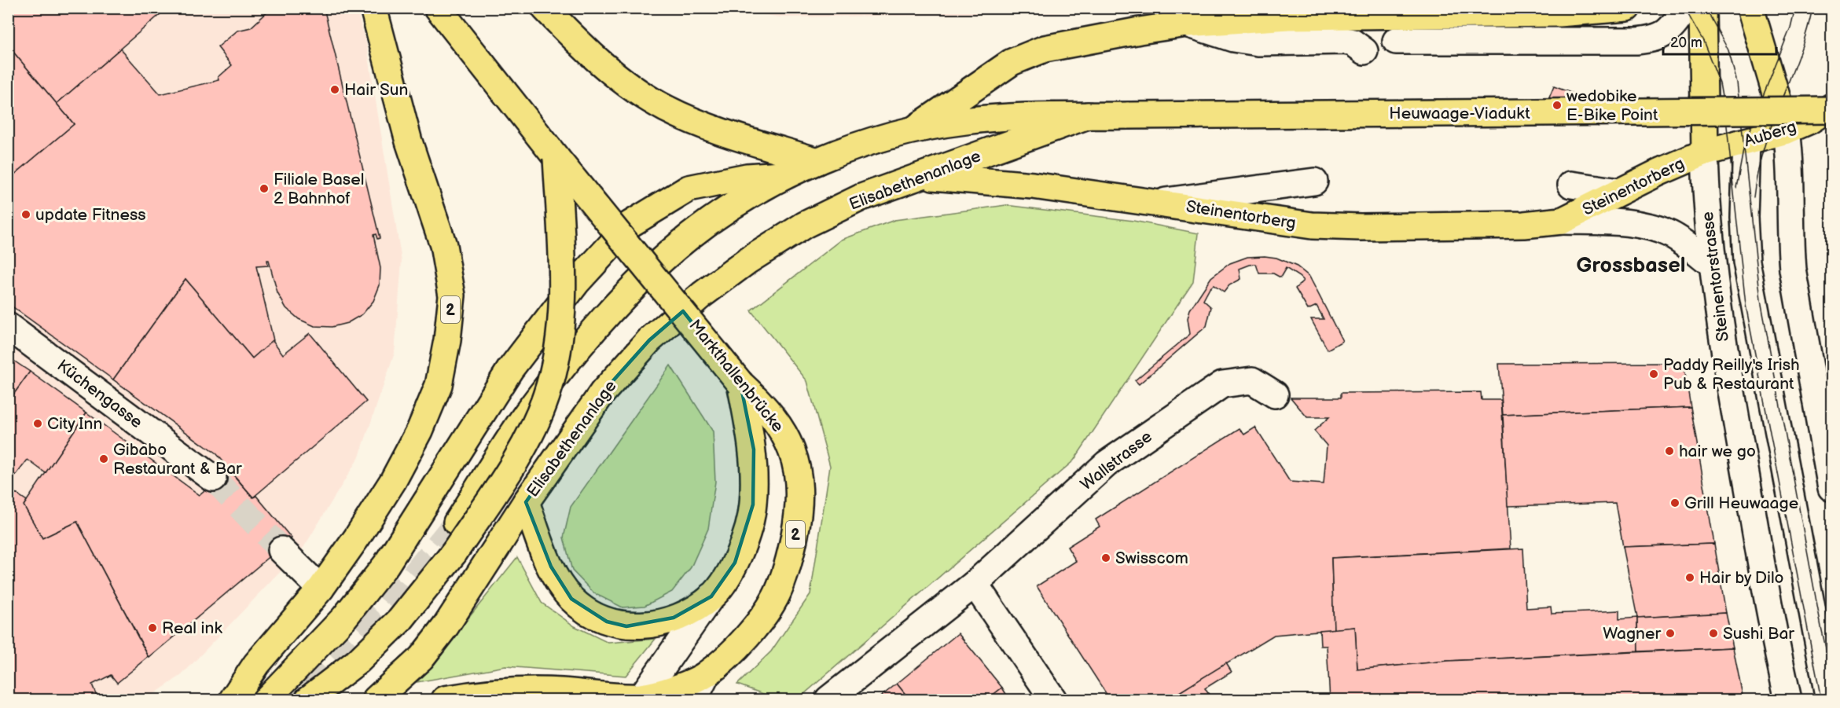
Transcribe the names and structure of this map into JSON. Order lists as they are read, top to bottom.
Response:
{
  "streets": {
    "main road": [
      "Heuwaage-Viadukt",
      "Auberg",
      "Elisabethenanlage",
      "Steinentorberg",
      "Steinentorstrasse",
      "2",
      "Markthallenbrücke"
    ],
    "street": ["Küchengasse", "Wallstrasse"]
  },
  "crossings": [
    ["Heuwaage-Viadukt", "Auberg"],
    ["Heuwaage-Viadukt", "Elisabethenanlage"],
    ["Auberg", "Steinentorberg"],
    ["Auberg", "Steinentorstrasse"],
    ["Elisabethenanlage", "Steinentorberg"],
    ["Elisabethenanlage", "Markthallenbrücke"],
    ["Steinentorberg", "Steinentorstrasse"]
  ],
  "districts": ["Grossbasel"],
  "places": [
    "Hair Sun",
    "wedobike E-Bike Point",
    "Filiale Basel 2 Bahnhof",
    "update Fitness",
    "Paddy Reilly's Irish Pub & Restaurant",
    "City Inn",
    "hair we go",
    "Gibabo Restaurant & Bar",
    "Grill Heuwaage",
    "Swisscom",
    "Hair by Dilo",
    "Real ink",
    "Wagner",
    "Sushi Bar"
  ],
  "scale_bar": "20 m"
}
